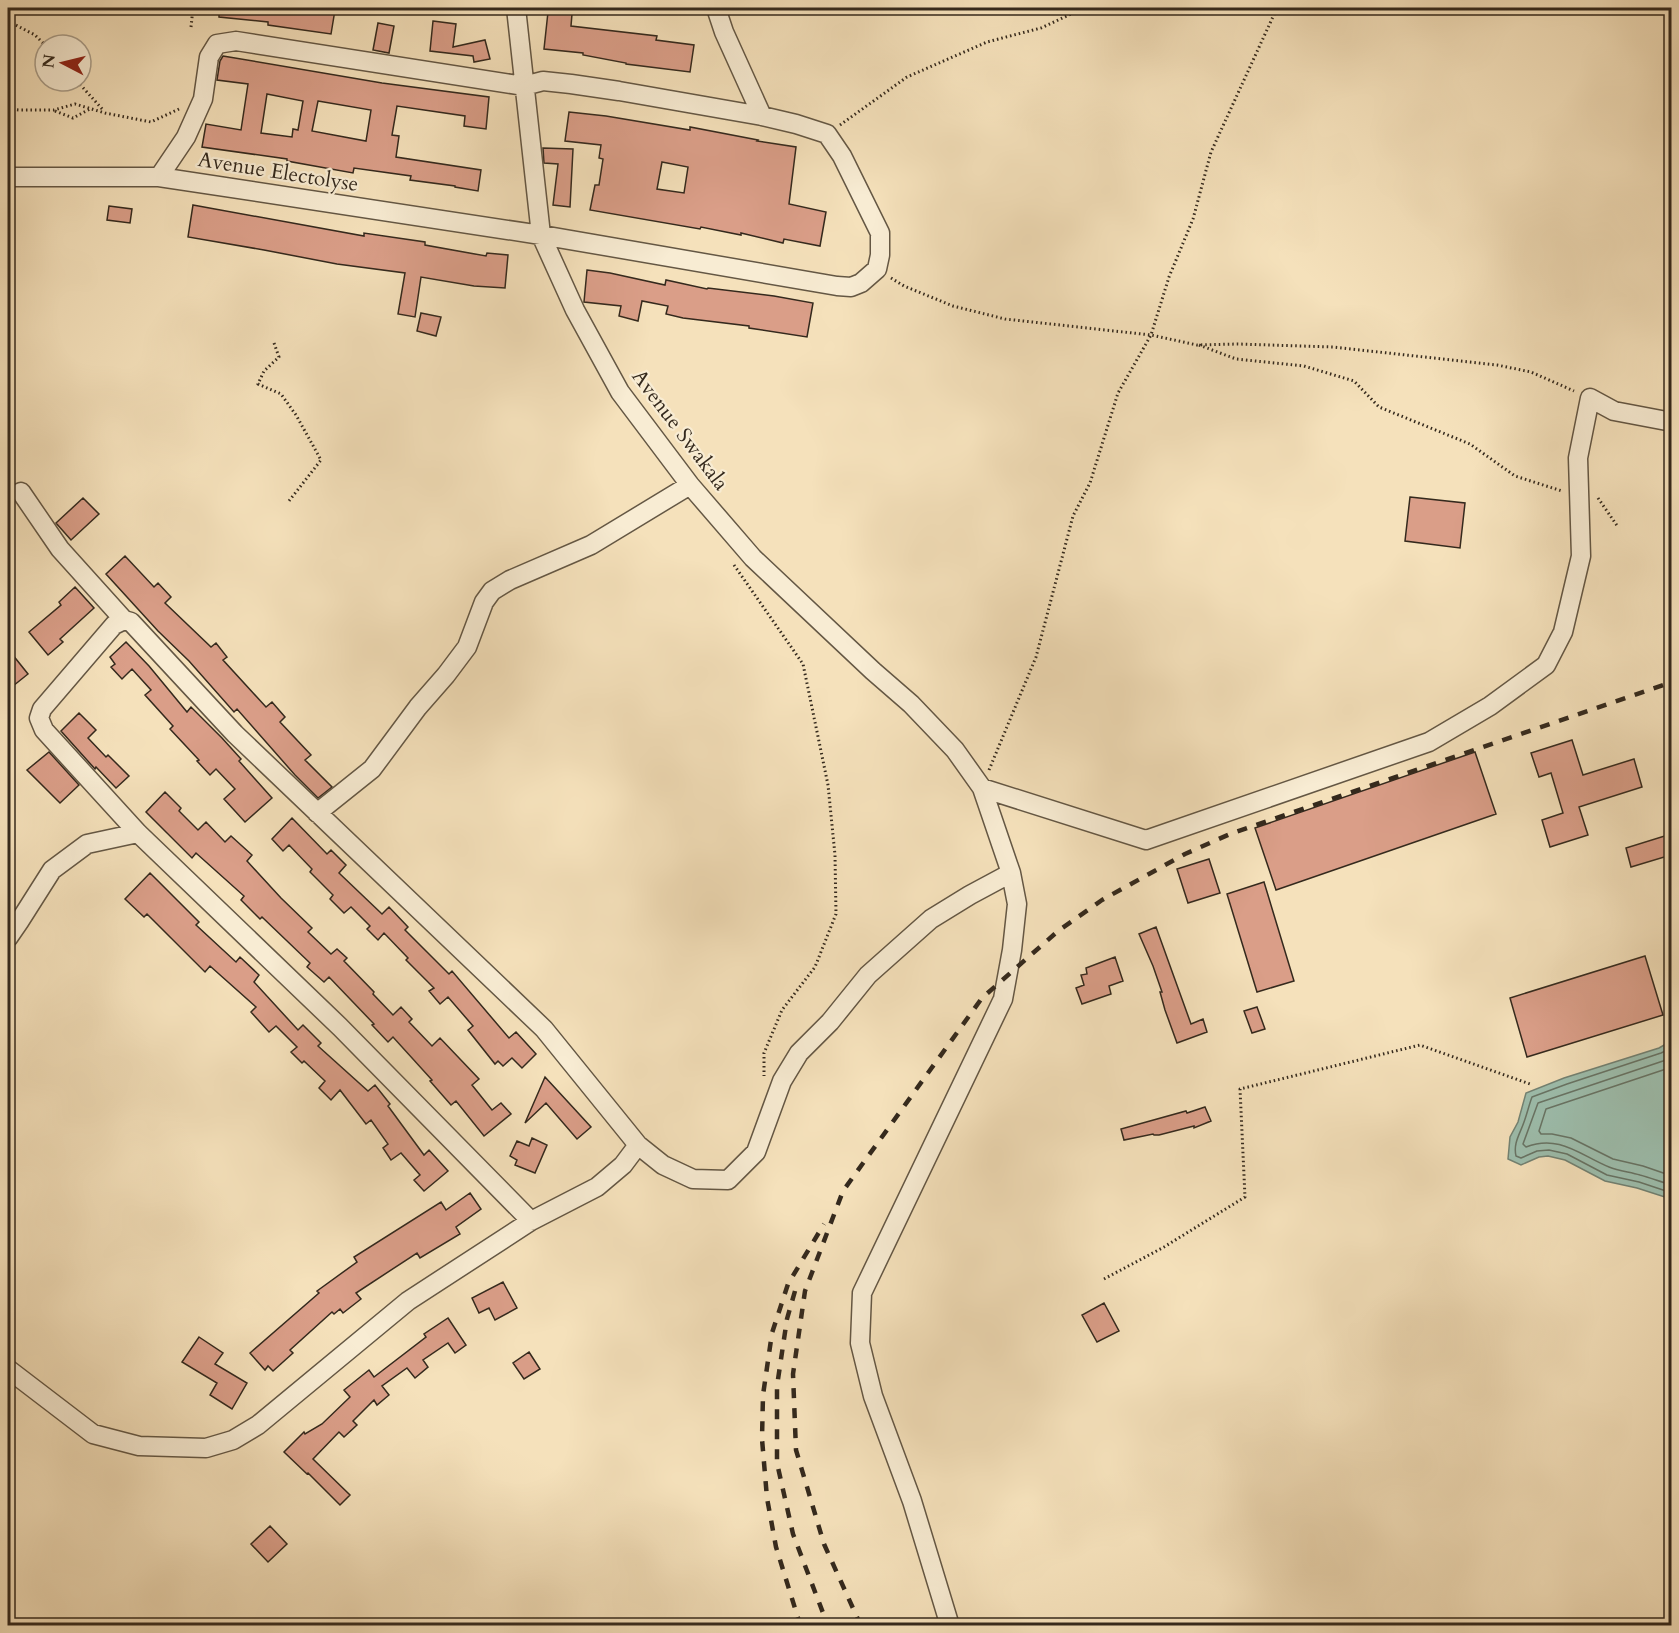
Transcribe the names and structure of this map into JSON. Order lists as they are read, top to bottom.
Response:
{
  "streets": {
    "street": ["Avenue Electolyse", "Avenue Swakala"]
  },
  "crossings": [
    ["Avenue Electolyse", "Avenue Swakala"]
  ],
  "north": "left"
}
